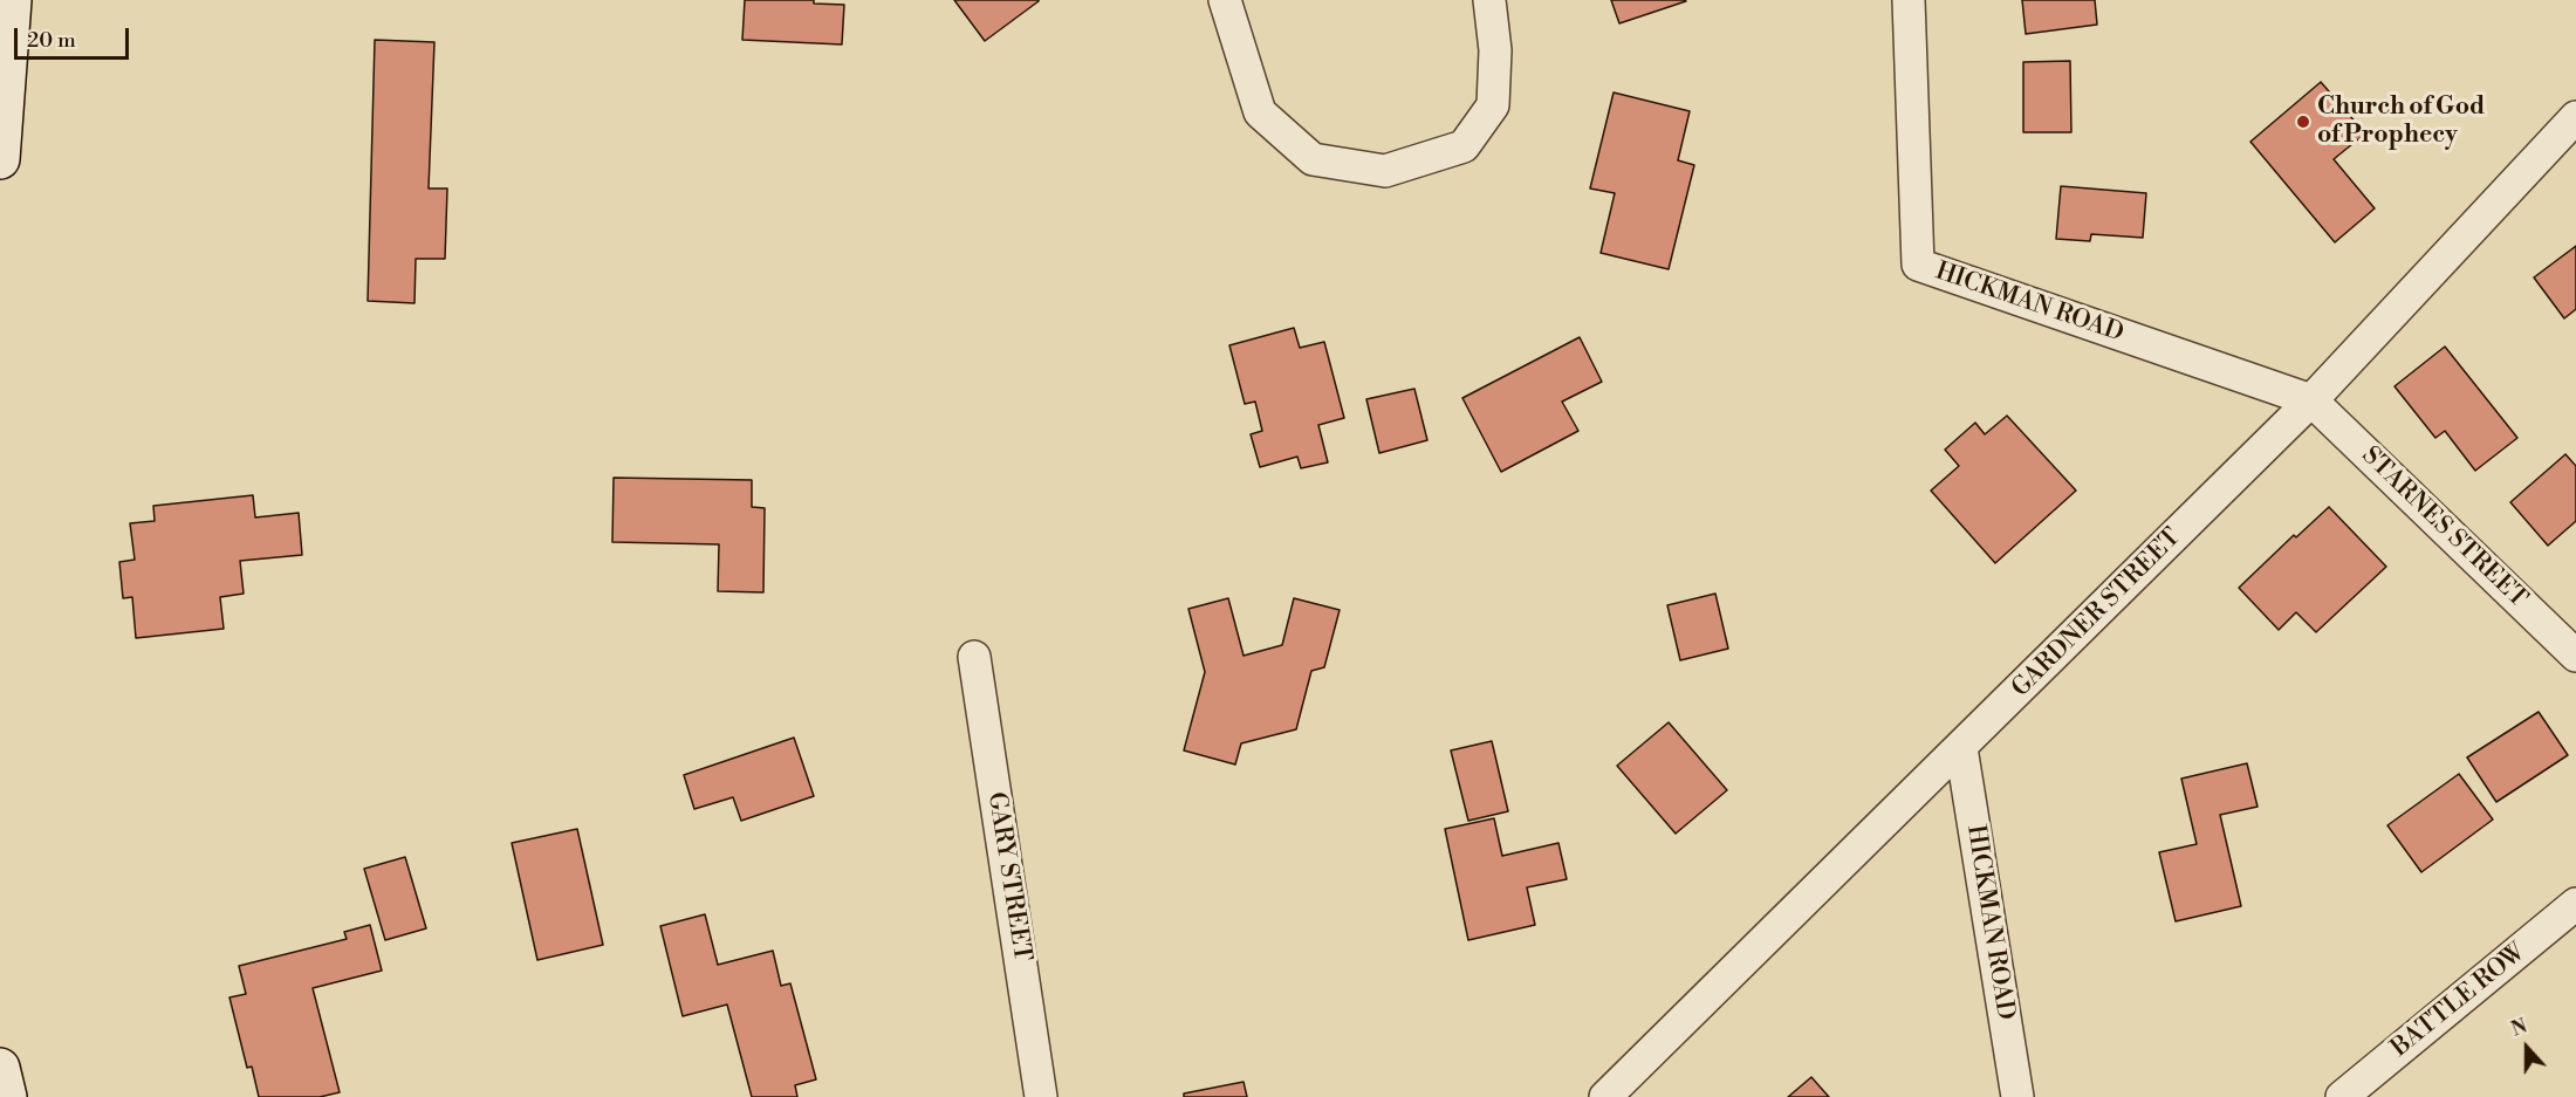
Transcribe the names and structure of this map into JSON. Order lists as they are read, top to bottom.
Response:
{
  "streets": {
    "street": [
      "HICKMAN ROAD",
      "STARNES STREET",
      "GARDNER STREET",
      "GARY STREET",
      "BATTLE ROW"
    ]
  },
  "crossings": [
    ["HICKMAN ROAD", "STARNES STREET"],
    ["HICKMAN ROAD", "GARDNER STREET"],
    ["STARNES STREET", "GARDNER STREET"]
  ],
  "places": ["Church of God of Prophecy"],
  "scale_bar": "20 m",
  "north": "top"
}
